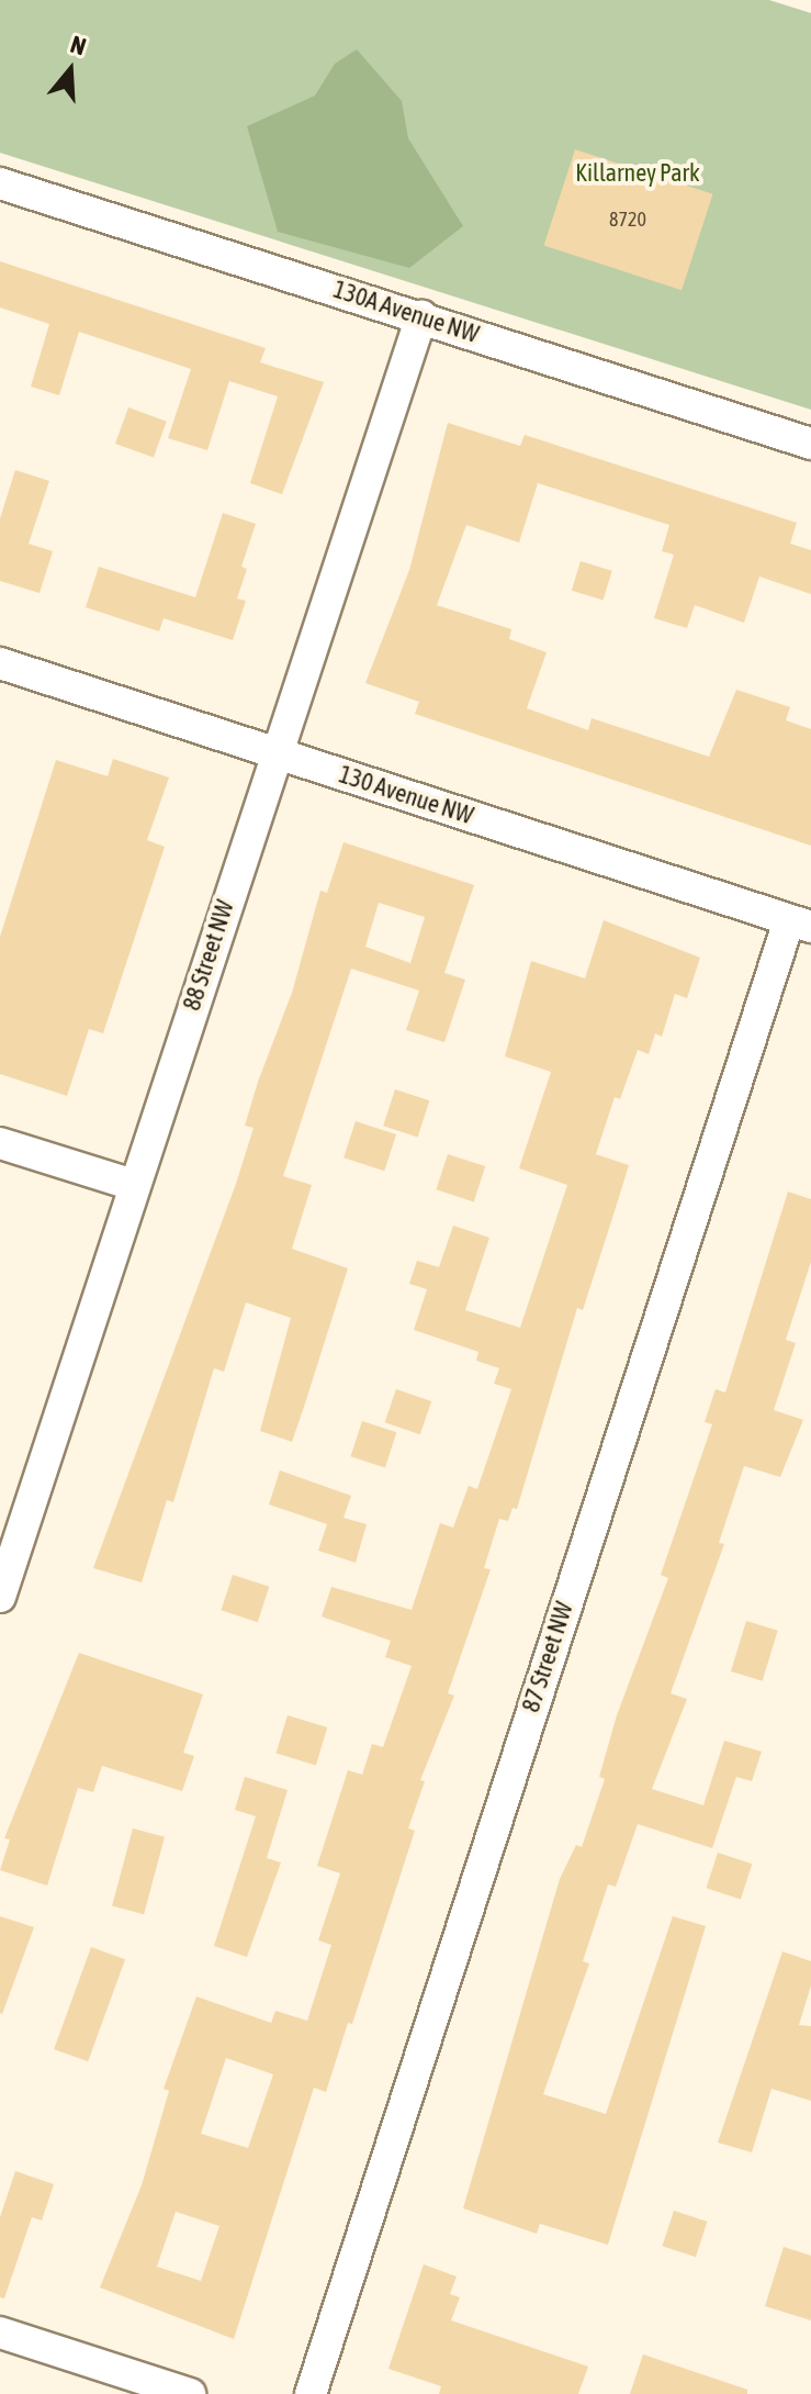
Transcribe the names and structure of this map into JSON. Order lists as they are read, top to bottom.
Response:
{
  "streets": {
    "street": [
      "130A Avenue NW",
      "130 Avenue NW",
      "88 Street NW",
      "87 Street NW"
    ]
  },
  "crossings": [
    ["130A Avenue NW", "88 Street NW"],
    ["130 Avenue NW", "88 Street NW"],
    ["130 Avenue NW", "87 Street NW"]
  ],
  "parks": ["Killarney Park"],
  "house_numbers": ["8720"],
  "north": "top"
}
